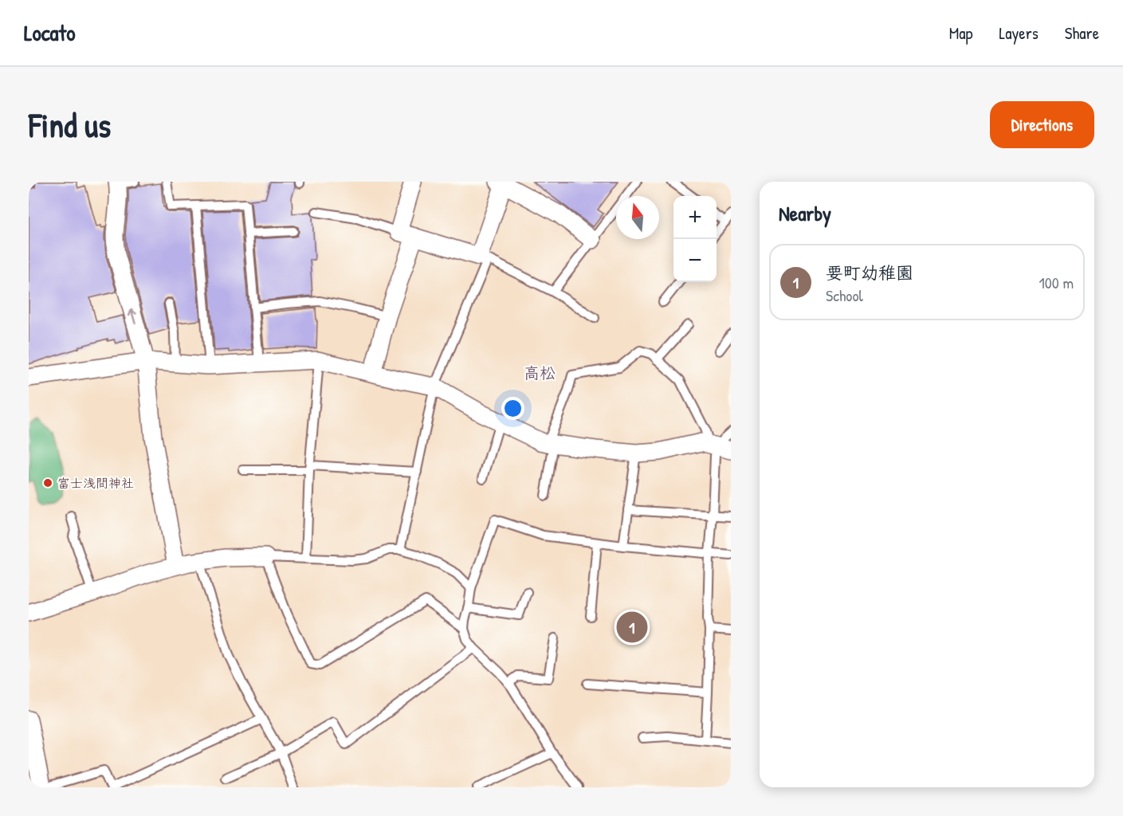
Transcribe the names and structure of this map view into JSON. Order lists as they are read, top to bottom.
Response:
{
  "districts": ["高松"],
  "places": ["富士浅間神社"],
  "north": "top",
  "page": {
    "header": "Locato",
    "nav": ["Map", "Layers", "Share"],
    "buttons": "Directions",
    "title": "Find us",
    "heading": "Nearby",
    "map_buttons": ["+", "−"],
    "list": [
      {
        "mark": "1",
        "name": "要町幼稚園",
        "note": "School",
        "value": "100 m"
      }
    ],
    "pins": "1"
  }
}
